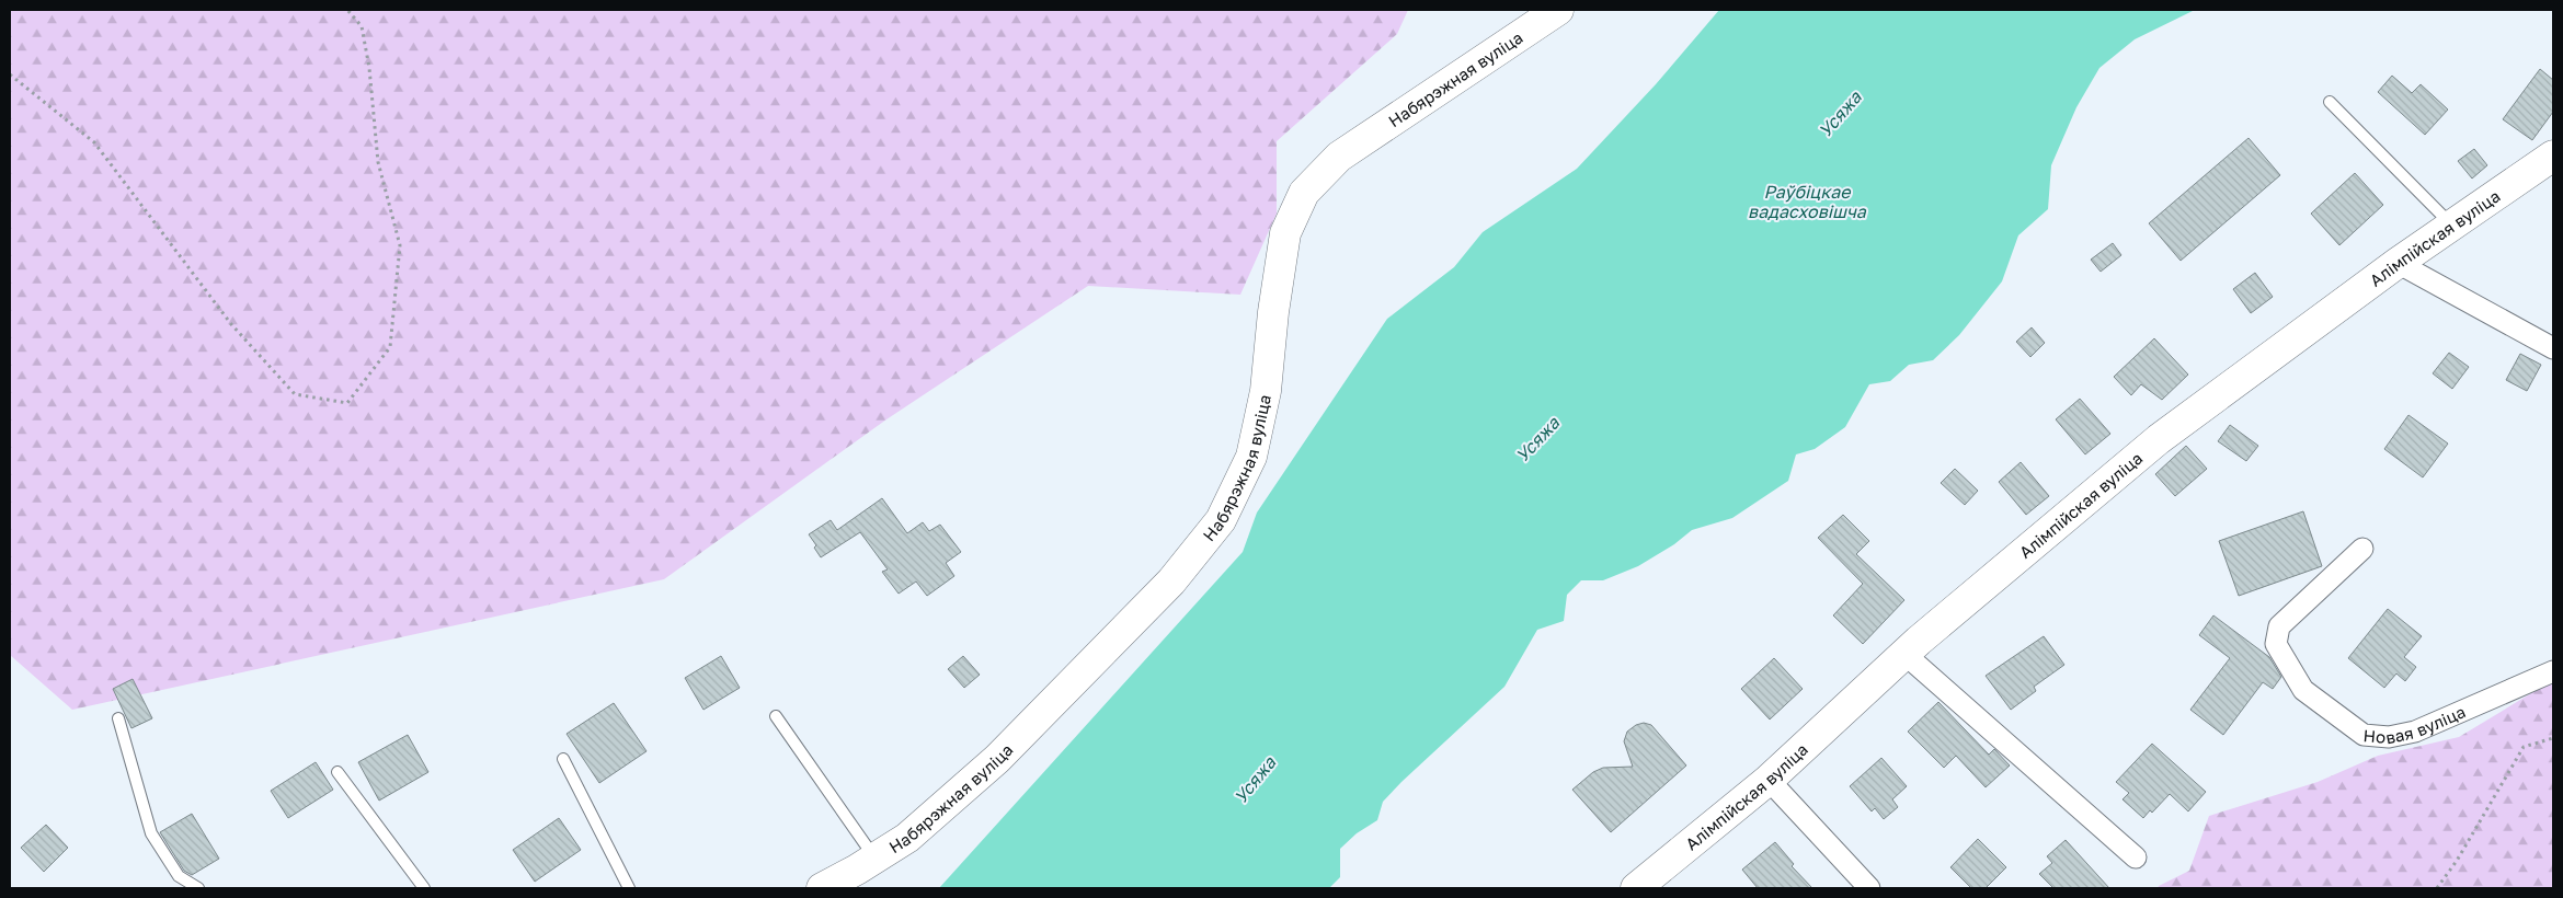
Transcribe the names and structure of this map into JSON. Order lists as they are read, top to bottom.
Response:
{
  "streets": {
    "street": ["Набярэжная вуліца", "Алімпійская вуліца", "Новая вуліца"]
  },
  "water": ["Усяжа", "Раўбіцкае вадасховішча"]
}
